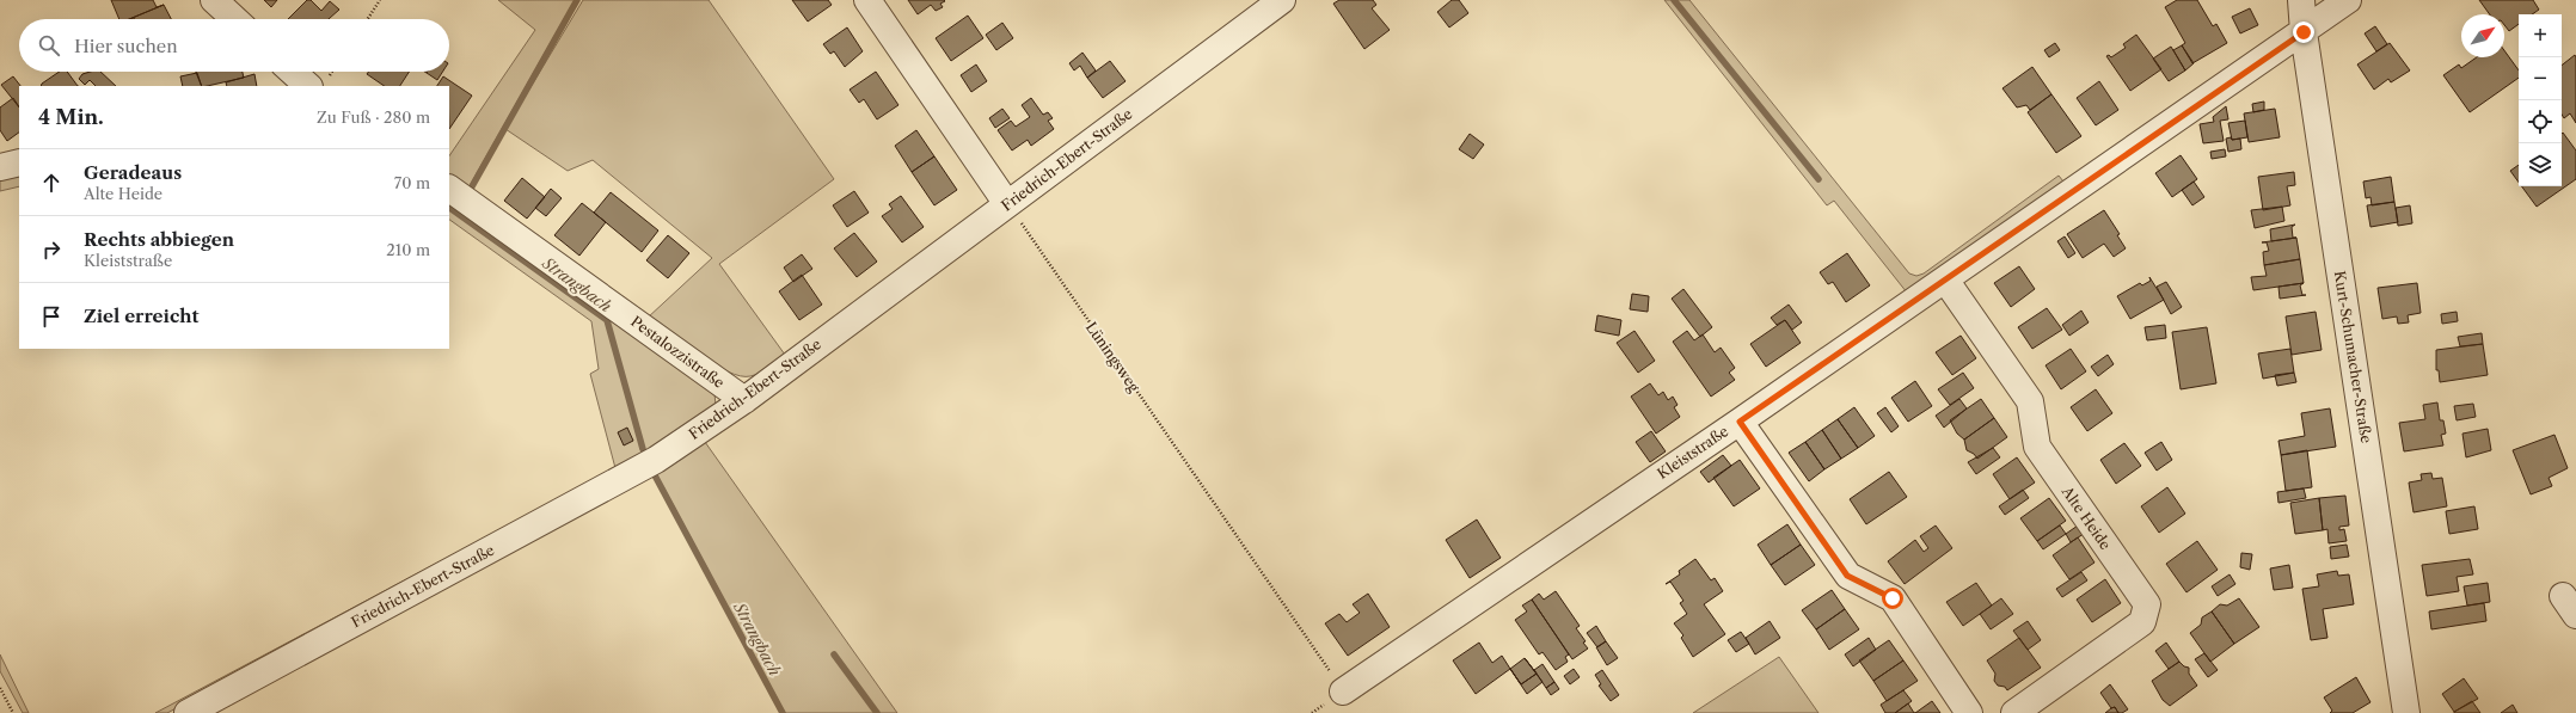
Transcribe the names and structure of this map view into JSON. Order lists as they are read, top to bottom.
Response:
{
  "streets": {
    "street": [
      "Friedrich-Ebert-Straße",
      "Pestalozzistraße",
      "Kurt-Schumacher-Straße",
      "Kleiststraße",
      "Alte Heide"
    ],
    "path": ["Lüningsweg"]
  },
  "crossings": [
    ["Friedrich-Ebert-Straße", "Pestalozzistraße"],
    ["Friedrich-Ebert-Straße", "Lüningsweg"],
    ["Lüningsweg", "Kleiststraße"],
    ["Kurt-Schumacher-Straße", "Kleiststraße"],
    ["Kleiststraße", "Alte Heide"]
  ],
  "water": ["Strangbach"],
  "north": "top right",
  "page": {
    "map_buttons": ["+", "−"],
    "search": "Hier suchen",
    "heading": ["4 Min.", "Zu Fuß · 280 m"],
    "list": [
      ["Geradeaus", "Alte Heide", "70 m"],
      ["Rechts abbiegen", "Kleiststraße", "210 m"],
      "Ziel erreicht"
    ]
  }
}
